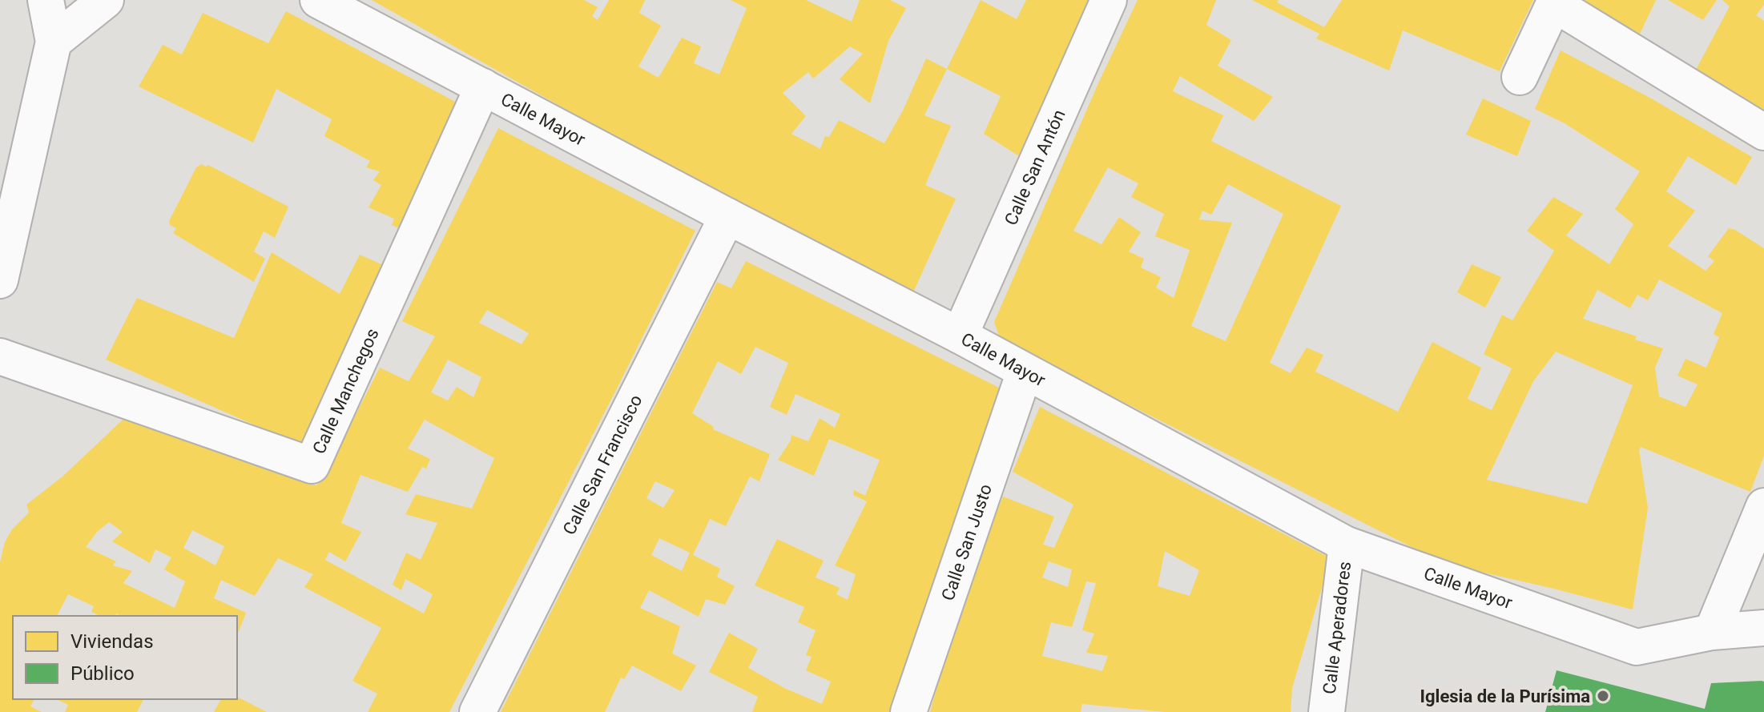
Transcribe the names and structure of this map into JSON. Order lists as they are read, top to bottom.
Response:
{
  "streets": {
    "street": [
      "Calle Mayor",
      "Calle San Antón",
      "Calle Manchegos",
      "Calle San Francisco",
      "Calle San Justo",
      "Calle Aperadores"
    ]
  },
  "crossings": [
    ["Calle Mayor", "Calle San Antón"],
    ["Calle Mayor", "Calle Manchegos"],
    ["Calle Mayor", "Calle San Francisco"],
    ["Calle Mayor", "Calle San Justo"],
    ["Calle Mayor", "Calle Aperadores"]
  ],
  "places": ["Iglesia de la Purísima"],
  "legend": ["Viviendas", "Público"]
}
